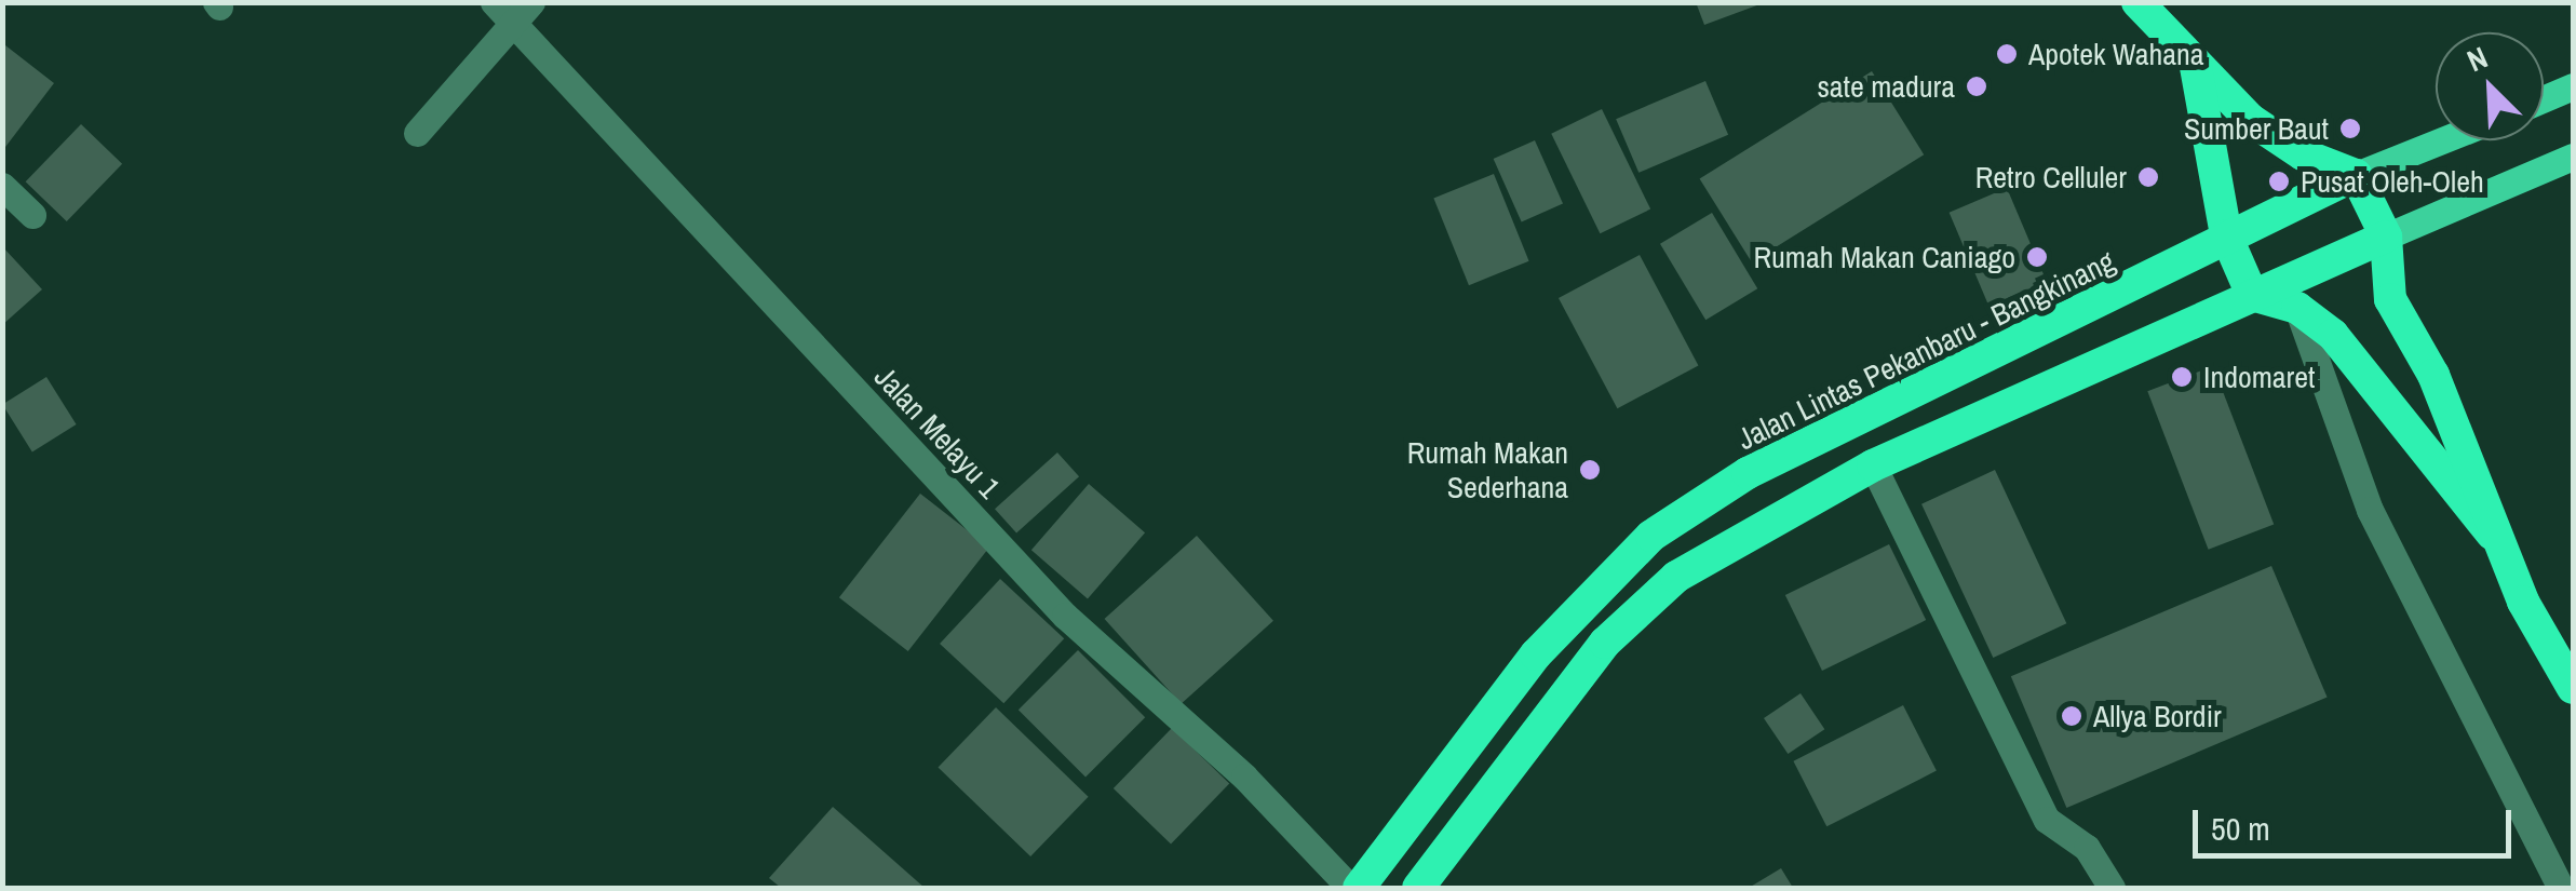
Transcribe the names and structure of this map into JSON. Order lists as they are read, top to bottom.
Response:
{
  "streets": {
    "highway": ["Jalan Lintas Pekanbaru - Bangkinang"],
    "street": ["Jalan Melayu 1"]
  },
  "crossings": [
    ["Jalan Lintas Pekanbaru - Bangkinang", "Jalan Melayu 1"]
  ],
  "places": [
    "Apotek Wahana",
    "sate madura",
    "Sumber Baut",
    "Retro Celluler",
    "Pusat Oleh-Oleh",
    "Rumah Makan Caniago",
    "Indomaret",
    "Rumah Makan Sederhana",
    "Allya Bordir"
  ],
  "scale_bar": "50 m",
  "north": "top left"
}
